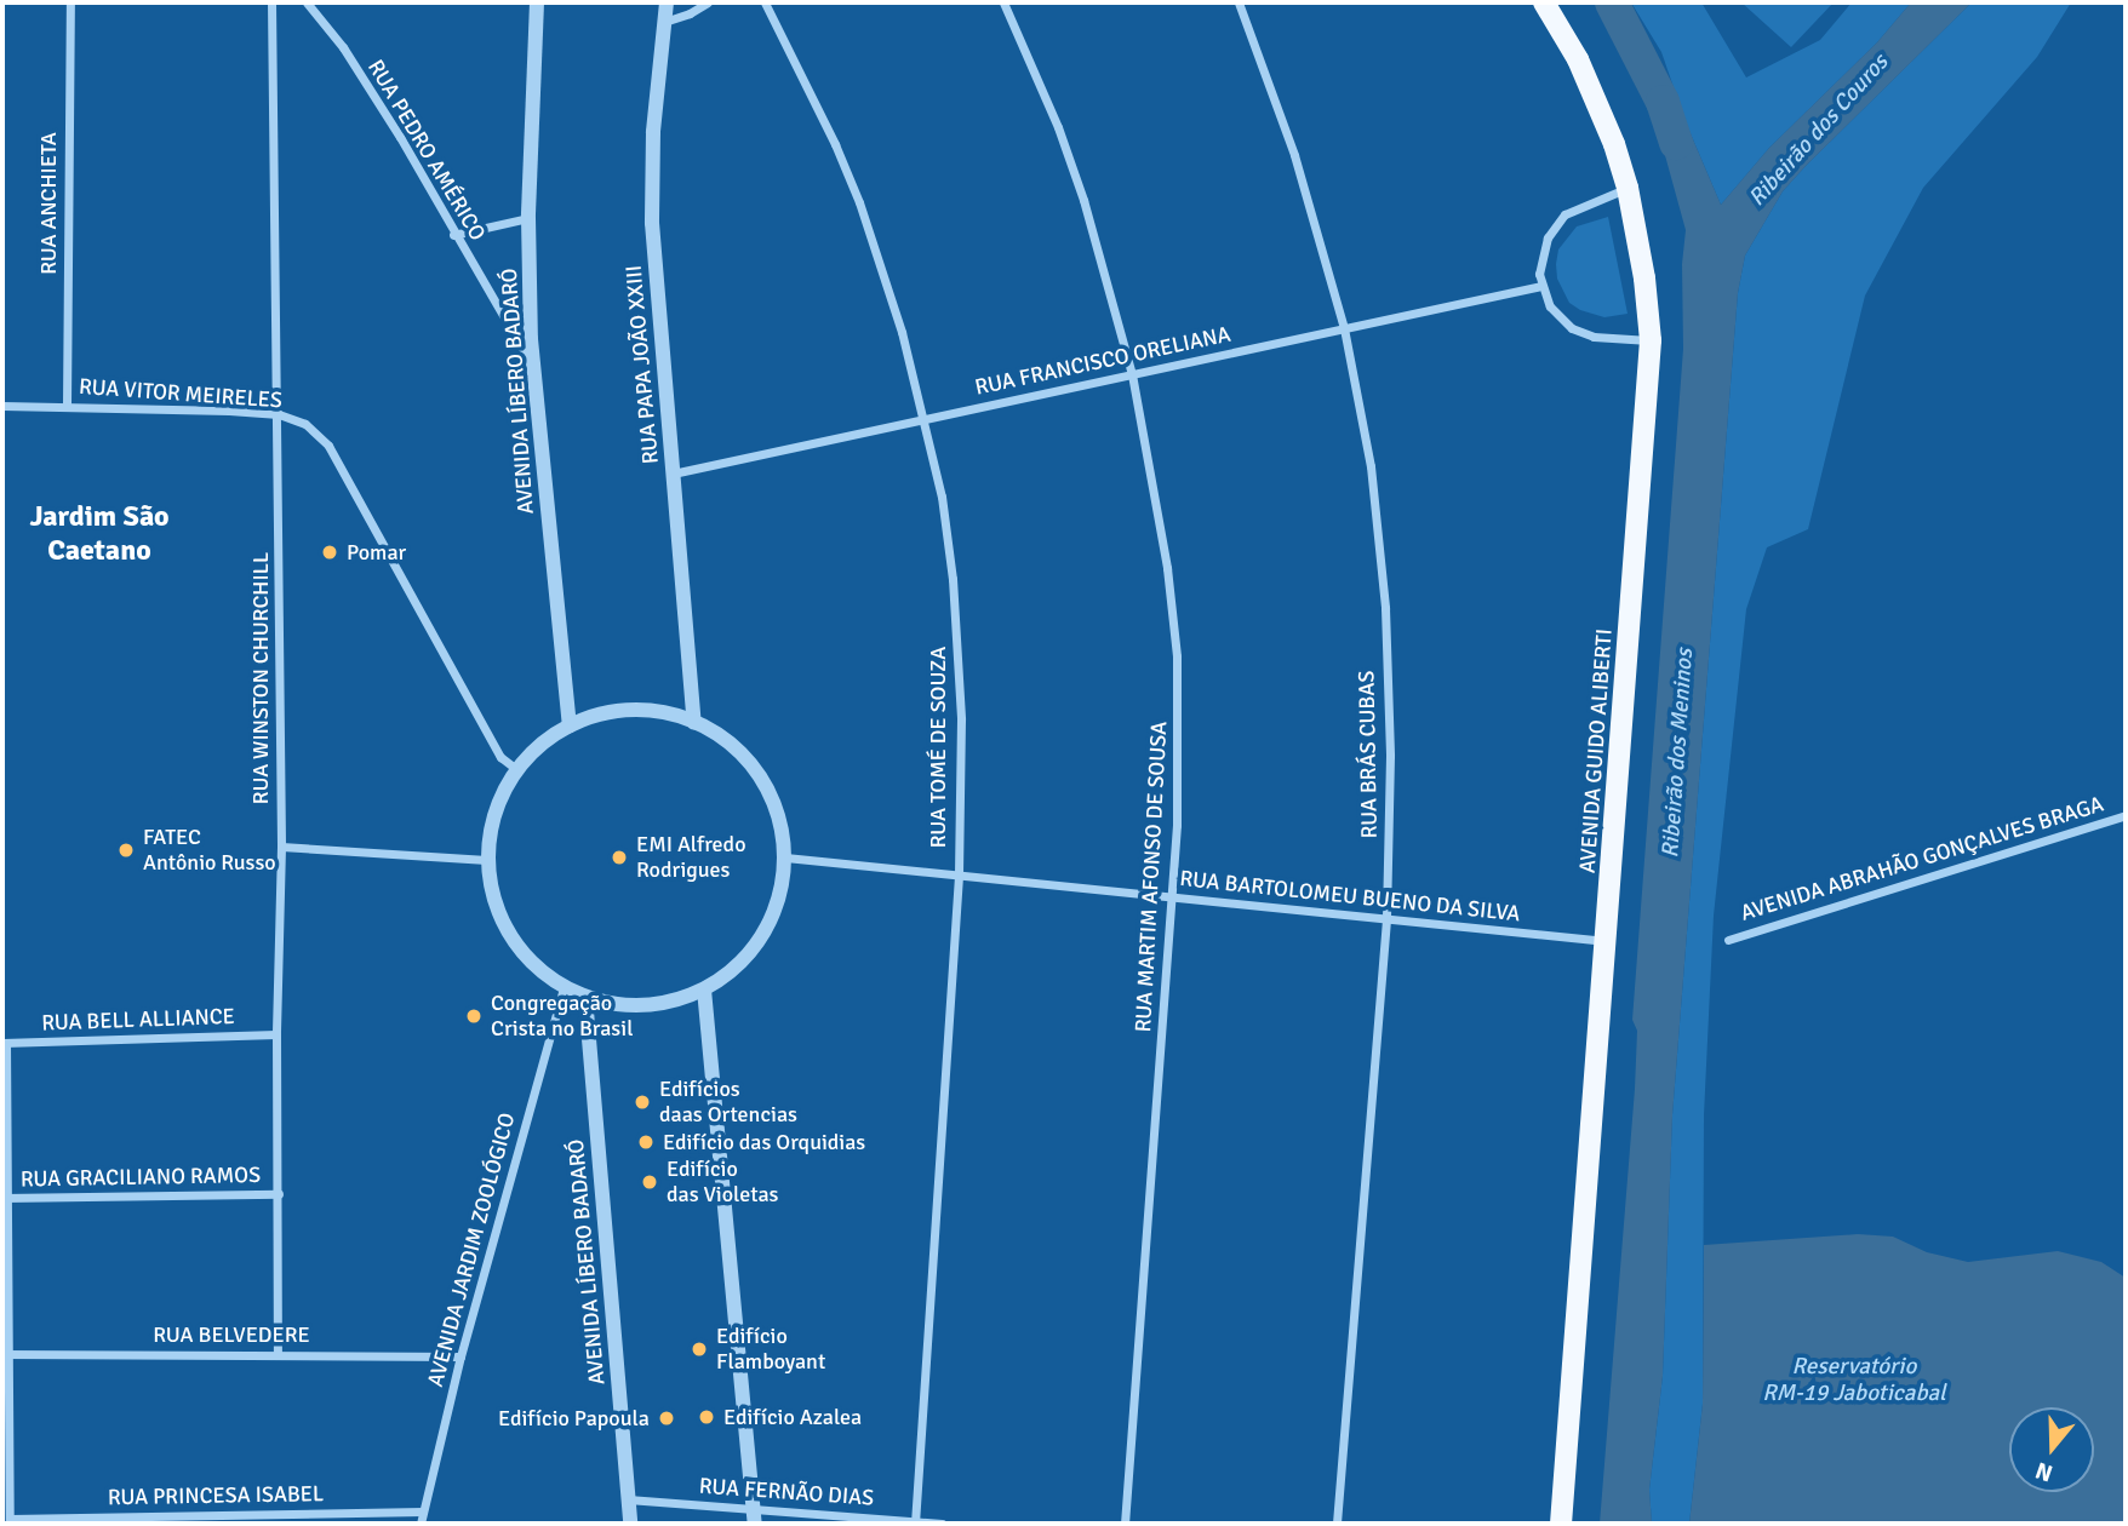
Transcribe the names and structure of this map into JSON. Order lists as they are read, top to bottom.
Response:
{
  "streets": {
    "main road": ["AVENIDA GUIDO ALIBERTI"],
    "street": [
      "RUA PEDRO AMÉRICO",
      "RUA ANCHIETA",
      "RUA FRANCISCO ORELIANA",
      "RUA PAPA JOÃO XXIII",
      "AVENIDA LÍBERO BADARÓ",
      "RUA VITOR MEIRELES",
      "RUA WINSTON CHURCHILL",
      "RUA TOMÉ DE SOUZA",
      "RUA BRÁS CUBAS",
      "AVENIDA ABRAHÃO GONÇALVES BRAGA",
      "RUA MARTIM AFONSO DE SOUSA",
      "RUA BARTOLOMEU BUENO DA SILVA",
      "RUA BELL ALLIANCE",
      "RUA GRACILIANO RAMOS",
      "AVENIDA JARDIM ZOOLÓGICO",
      "RUA BELVEDERE",
      "RUA FERNÃO DIAS",
      "RUA PRINCESA ISABEL"
    ]
  },
  "crossings": [
    ["RUA PEDRO AMÉRICO", "AVENIDA LÍBERO BADARÓ"],
    ["RUA ANCHIETA", "RUA VITOR MEIRELES"],
    ["RUA FRANCISCO ORELIANA", "RUA PAPA JOÃO XXIII"],
    ["RUA FRANCISCO ORELIANA", "RUA TOMÉ DE SOUZA"],
    ["RUA FRANCISCO ORELIANA", "RUA BRÁS CUBAS"],
    ["RUA FRANCISCO ORELIANA", "RUA MARTIM AFONSO DE SOUSA"],
    ["RUA PAPA JOÃO XXIII", "AVENIDA LÍBERO BADARÓ"],
    ["RUA PAPA JOÃO XXIII", "RUA VITOR MEIRELES"],
    ["RUA PAPA JOÃO XXIII", "RUA BARTOLOMEU BUENO DA SILVA"],
    ["RUA PAPA JOÃO XXIII", "AVENIDA JARDIM ZOOLÓGICO"],
    ["AVENIDA LÍBERO BADARÓ", "RUA VITOR MEIRELES"],
    ["AVENIDA LÍBERO BADARÓ", "RUA BARTOLOMEU BUENO DA SILVA"],
    ["AVENIDA LÍBERO BADARÓ", "AVENIDA JARDIM ZOOLÓGICO"],
    ["AVENIDA LÍBERO BADARÓ", "RUA FERNÃO DIAS"],
    ["RUA VITOR MEIRELES", "RUA WINSTON CHURCHILL"],
    ["RUA VITOR MEIRELES", "RUA BARTOLOMEU BUENO DA SILVA"],
    ["RUA VITOR MEIRELES", "AVENIDA JARDIM ZOOLÓGICO"],
    ["RUA WINSTON CHURCHILL", "RUA BELL ALLIANCE"],
    ["RUA WINSTON CHURCHILL", "RUA GRACILIANO RAMOS"],
    ["RUA WINSTON CHURCHILL", "RUA BELVEDERE"],
    ["RUA TOMÉ DE SOUZA", "RUA BARTOLOMEU BUENO DA SILVA"],
    ["RUA TOMÉ DE SOUZA", "RUA FERNÃO DIAS"],
    ["AVENIDA GUIDO ALIBERTI", "RUA BARTOLOMEU BUENO DA SILVA"],
    ["RUA BRÁS CUBAS", "RUA BARTOLOMEU BUENO DA SILVA"],
    ["RUA MARTIM AFONSO DE SOUSA", "RUA BARTOLOMEU BUENO DA SILVA"],
    ["RUA BARTOLOMEU BUENO DA SILVA", "AVENIDA JARDIM ZOOLÓGICO"],
    ["AVENIDA JARDIM ZOOLÓGICO", "RUA BELVEDERE"],
    ["AVENIDA JARDIM ZOOLÓGICO", "RUA PRINCESA ISABEL"]
  ],
  "districts": ["Jardim São Caetano"],
  "water": ["Ribeirão dos Couros", "Ribeirão dos Meninos", "Reservatório RM-19 Jaboticabal"],
  "places": [
    "Pomar",
    "FATEC Antônio Russo",
    "EMI Alfredo Rodrigues",
    "Congregação Crista no Brasil",
    "Edifícios daas Ortencias",
    "Edifício das Orquidias",
    "Edifício das Violetas",
    "Edifício Flamboyant",
    "Edifício Azalea",
    "Edifício Papoula"
  ],
  "north": "bottom"
}
